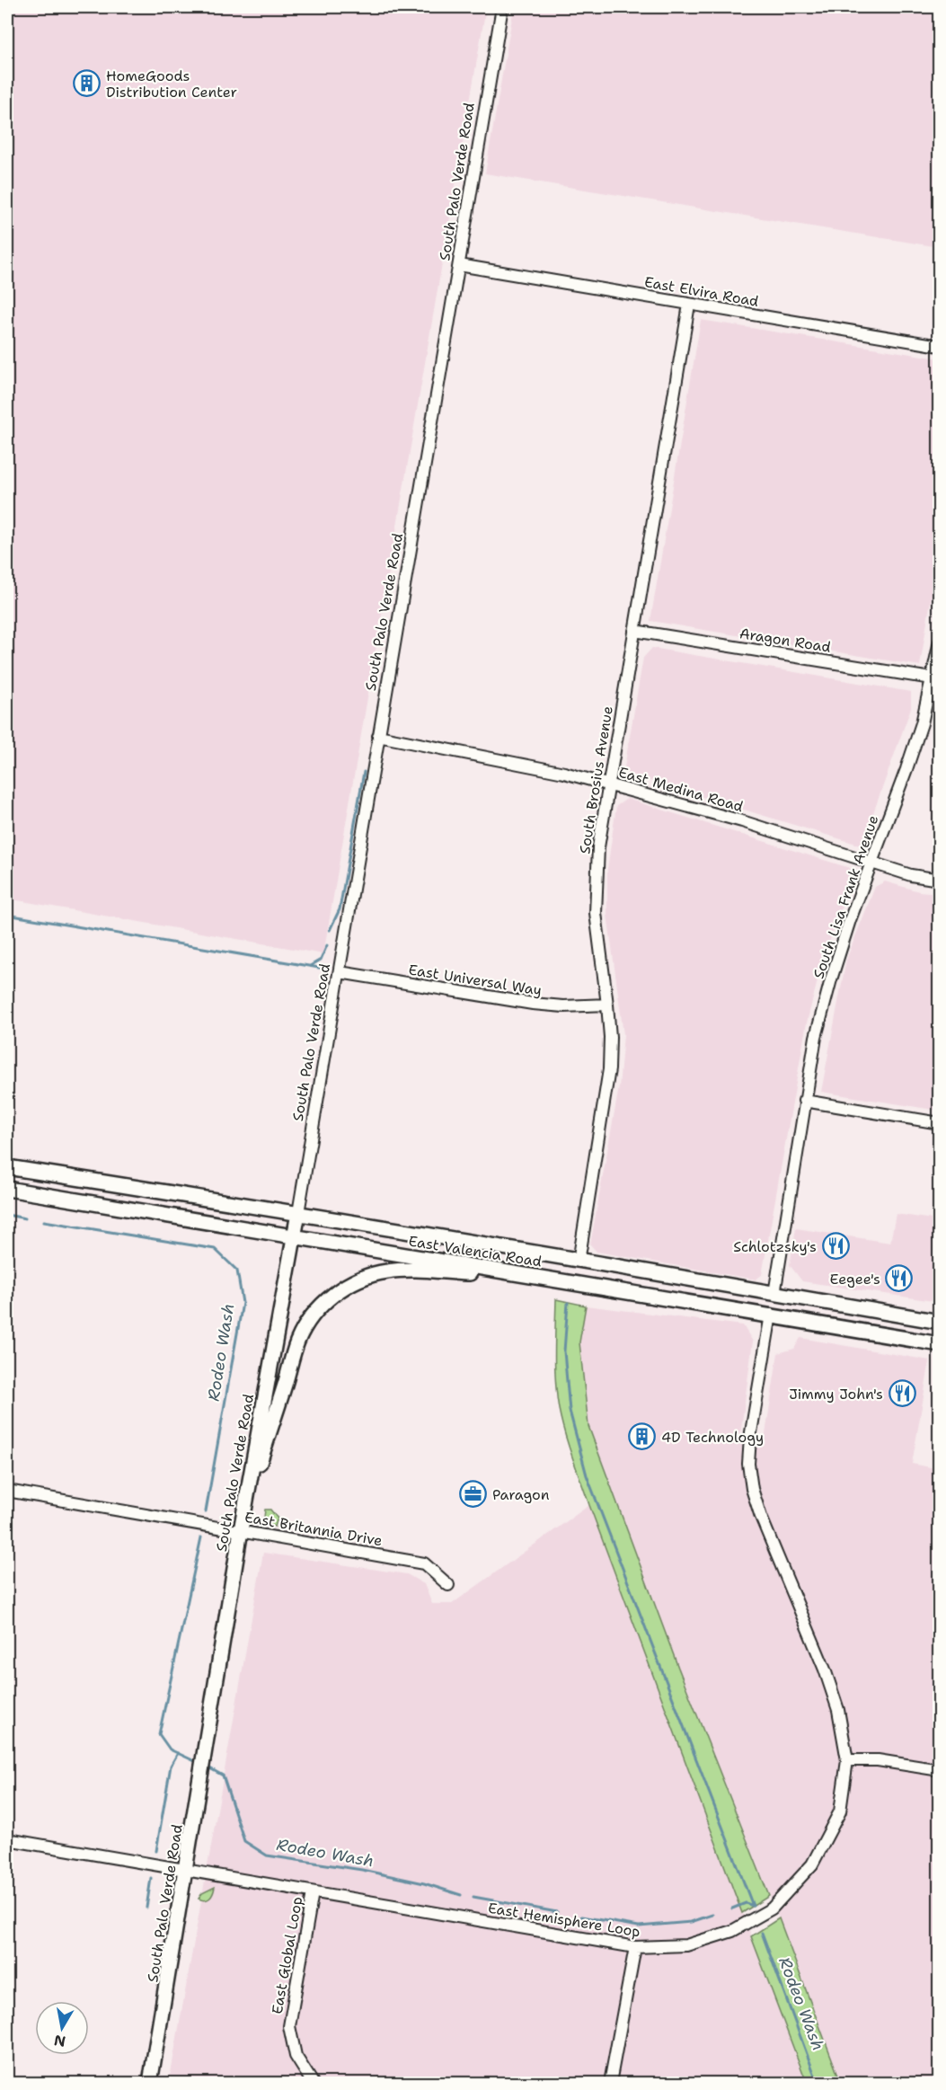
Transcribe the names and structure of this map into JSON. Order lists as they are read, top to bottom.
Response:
{
  "streets": {
    "main road": ["South Palo Verde Road", "East Valencia Road"],
    "street": [
      "East Elvira Road",
      "Aragon Road",
      "South Brosius Avenue",
      "East Medina Road",
      "South Lisa Frank Avenue",
      "East Universal Way",
      "East Britannia Drive",
      "East Hemisphere Loop",
      "East Global Loop"
    ]
  },
  "crossings": [
    ["South Palo Verde Road", "East Elvira Road"],
    ["South Palo Verde Road", "East Medina Road"],
    ["South Palo Verde Road", "East Universal Way"],
    ["South Palo Verde Road", "East Valencia Road"],
    ["South Palo Verde Road", "East Britannia Drive"],
    ["South Palo Verde Road", "East Hemisphere Loop"],
    ["East Elvira Road", "South Brosius Avenue"],
    ["Aragon Road", "South Brosius Avenue"],
    ["Aragon Road", "South Lisa Frank Avenue"],
    ["South Brosius Avenue", "East Medina Road"],
    ["South Brosius Avenue", "East Universal Way"],
    ["South Brosius Avenue", "East Valencia Road"],
    ["East Medina Road", "South Lisa Frank Avenue"],
    ["South Lisa Frank Avenue", "East Valencia Road"],
    ["East Valencia Road", "East Hemisphere Loop"],
    ["East Hemisphere Loop", "East Global Loop"]
  ],
  "water": ["Rodeo Wash"],
  "places": {
    "building": ["HomeGoods Distribution Center", "4D Technology"],
    "restaurant": ["Schlotzsky's", "Eegee's", "Jimmy John's"],
    "office": ["Paragon"]
  },
  "north": "bottom"
}
